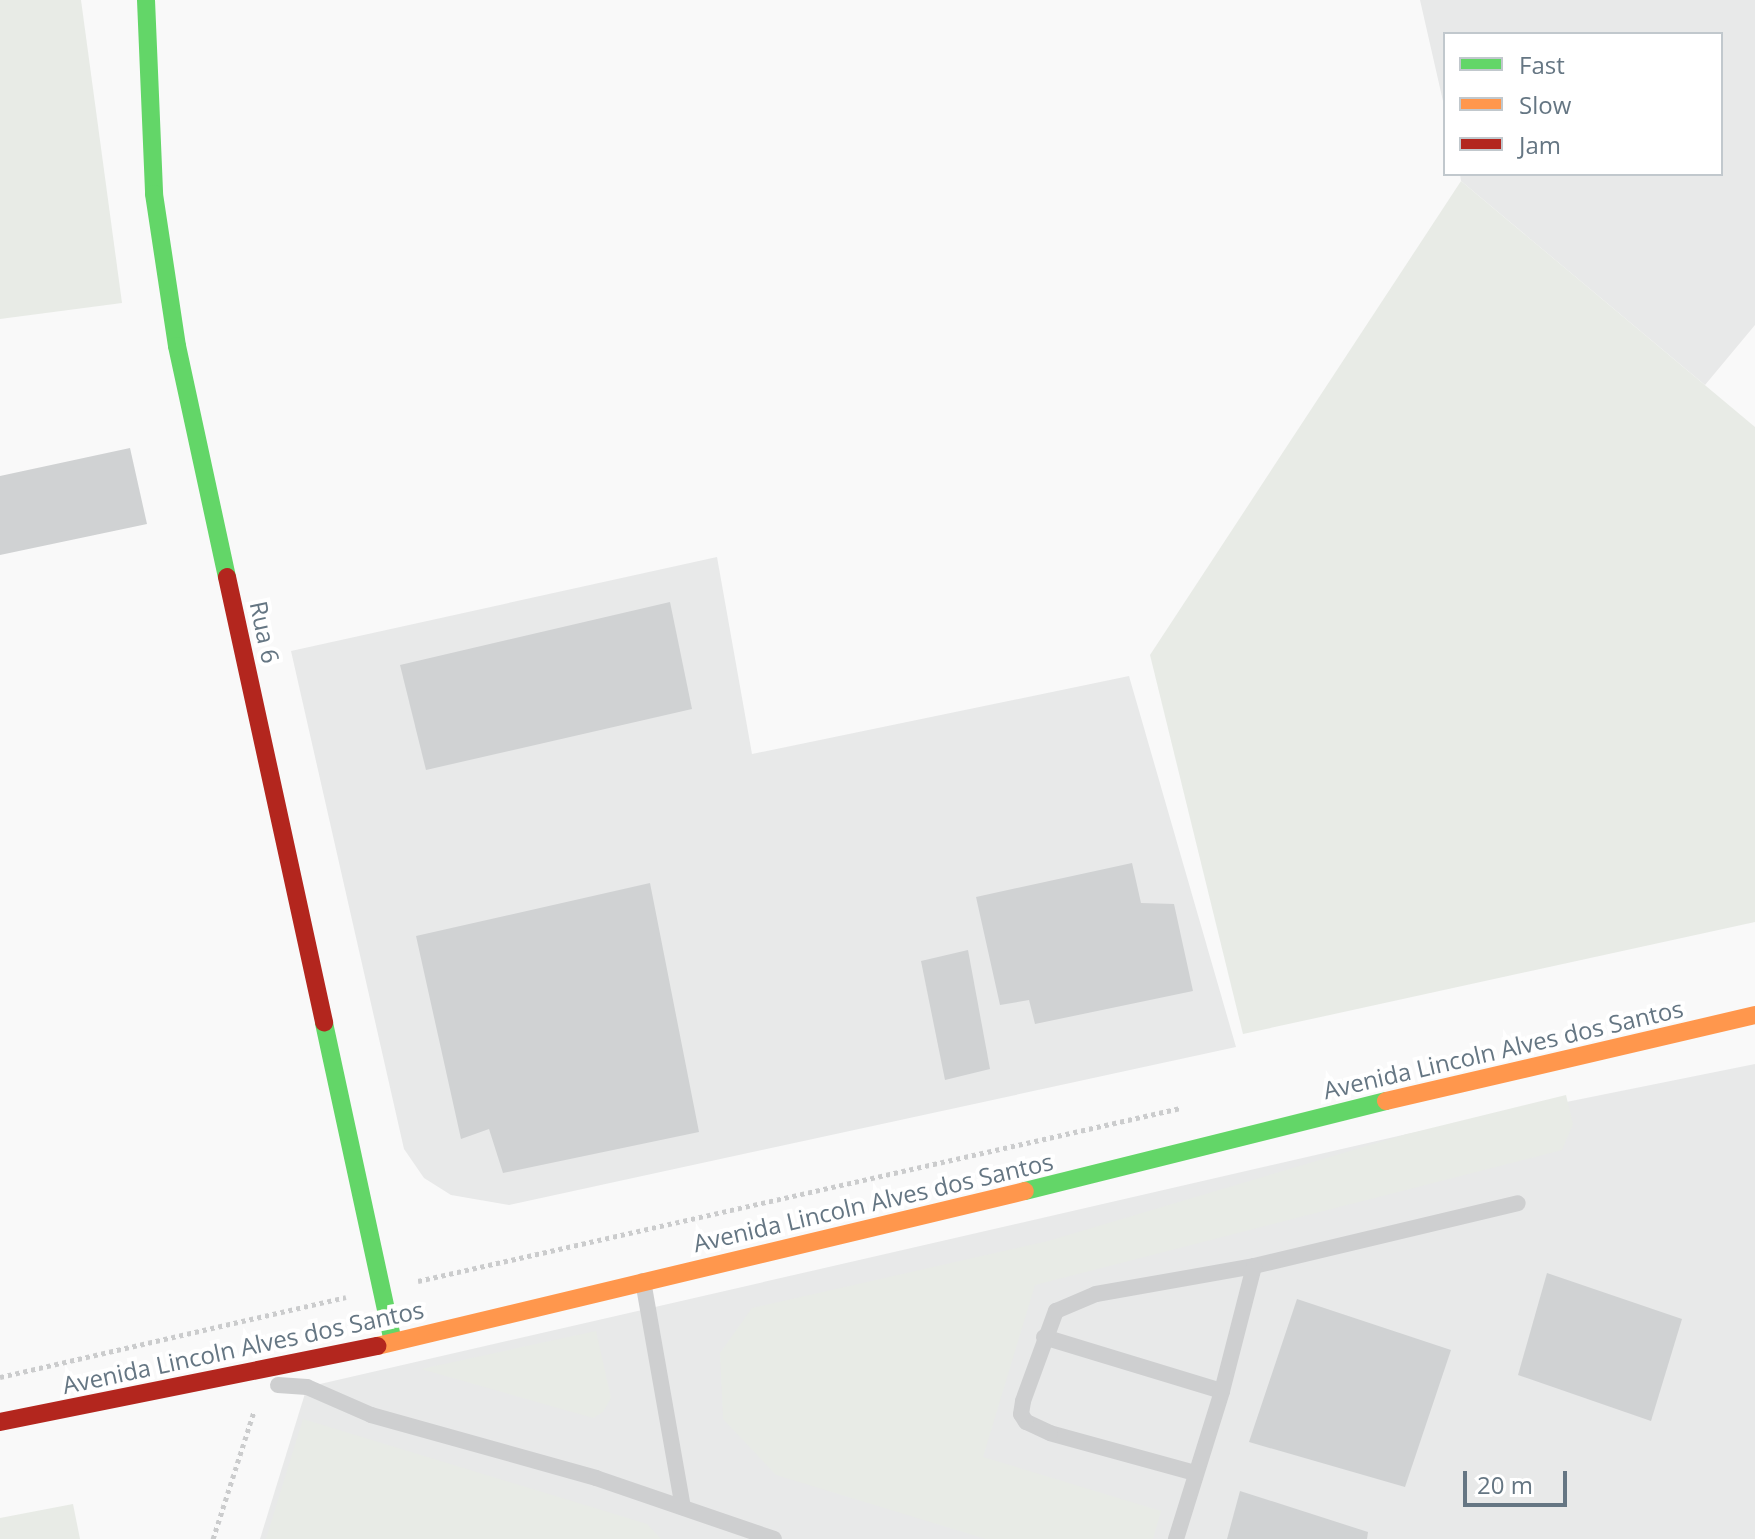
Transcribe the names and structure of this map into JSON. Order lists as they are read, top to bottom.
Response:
{
  "streets": {
    "street": ["Rua 6", "Avenida Lincoln Alves dos Santos"]
  },
  "crossings": [
    ["Rua 6", "Avenida Lincoln Alves dos Santos"]
  ],
  "legend": ["Fast", "Slow", "Jam"],
  "scale_bar": "20 m"
}
